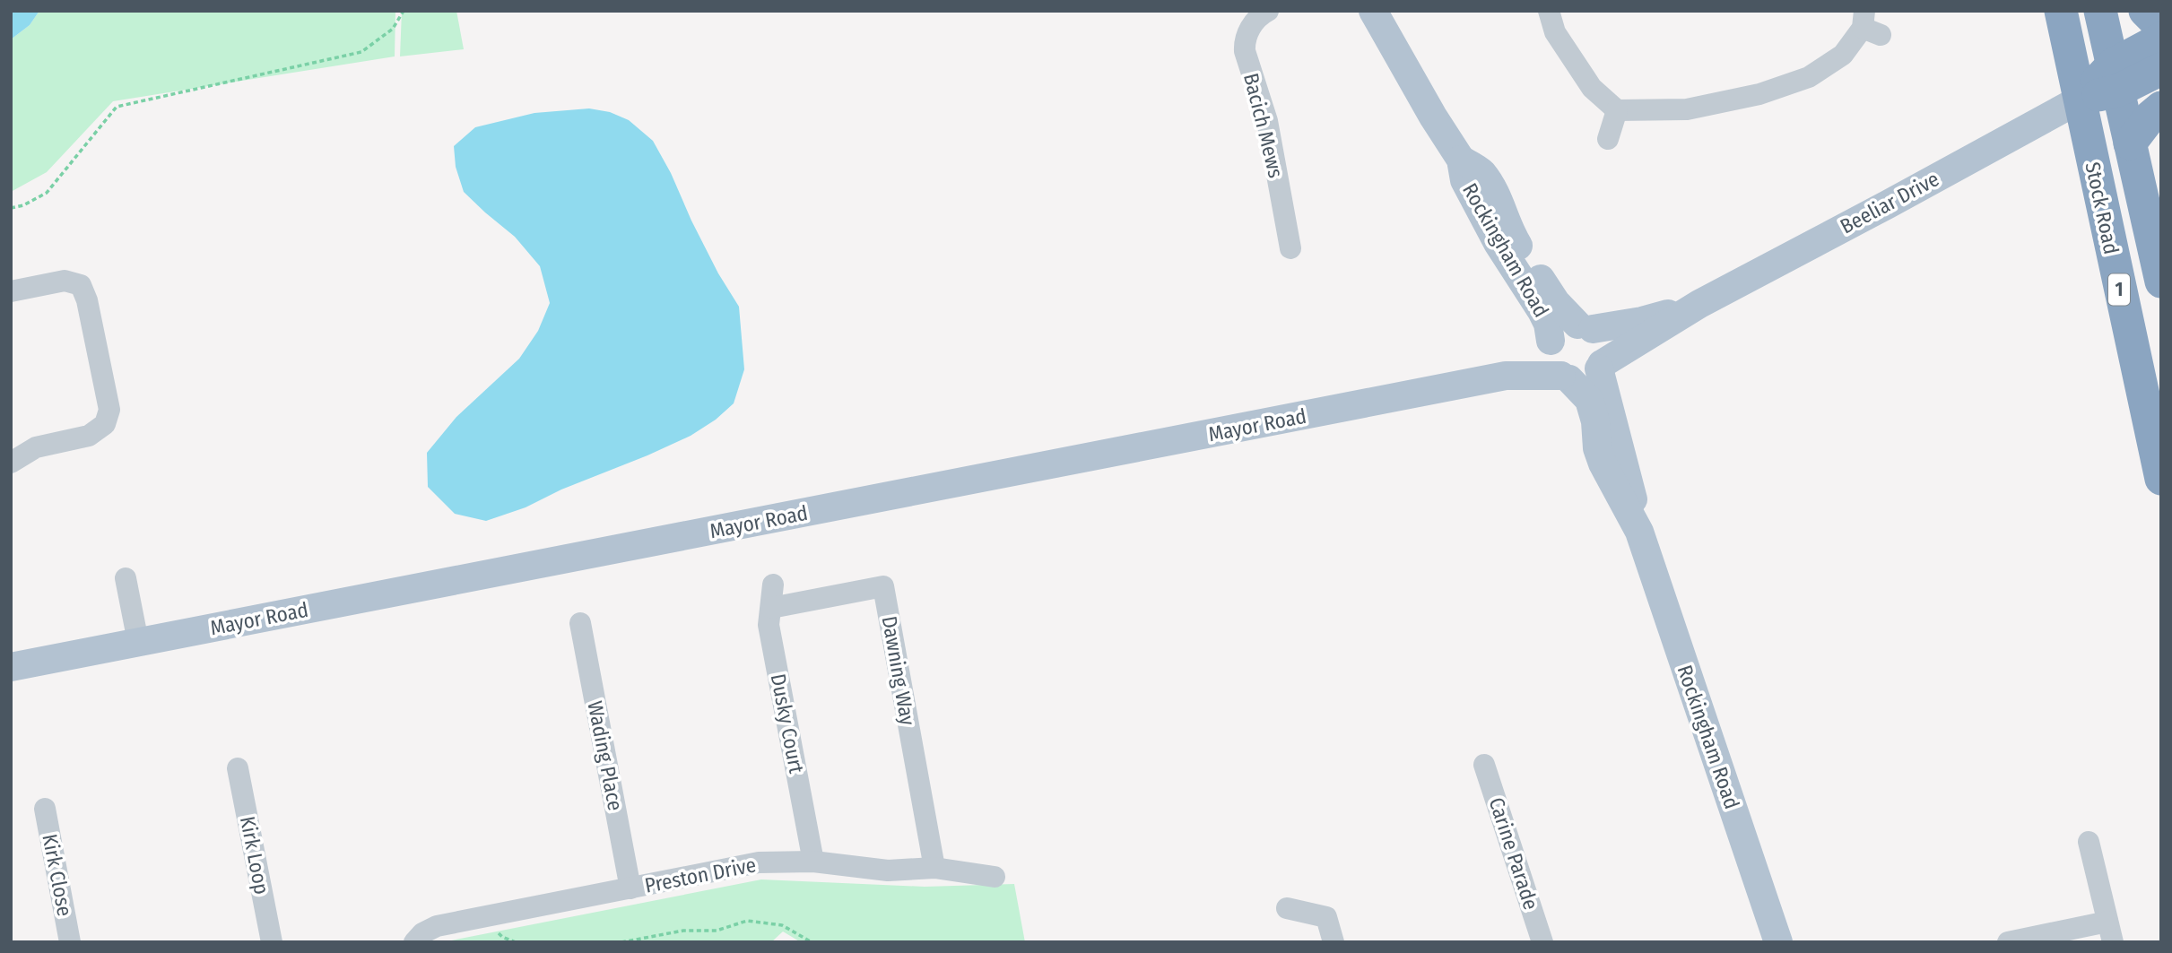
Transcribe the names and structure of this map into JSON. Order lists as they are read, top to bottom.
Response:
{
  "streets": {
    "highway": ["Beeliar Drive", "Stock Road", "1"],
    "main road": ["Rockingham Road", "Mayor Road"],
    "street": [
      "Bacich Mews",
      "Dawning Way",
      "Dusky Court",
      "Wading Place",
      "Carine Parade",
      "Kirk Loop",
      "Kirk Close",
      "Preston Drive"
    ]
  },
  "crossings": [
    ["Beeliar Drive", "Stock Road"],
    ["Beeliar Drive", "Rockingham Road"],
    ["Beeliar Drive", "Mayor Road"],
    ["Rockingham Road", "Mayor Road"],
    ["Dawning Way", "Dusky Court"],
    ["Dawning Way", "Preston Drive"],
    ["Dusky Court", "Preston Drive"],
    ["Wading Place", "Preston Drive"]
  ]
}
